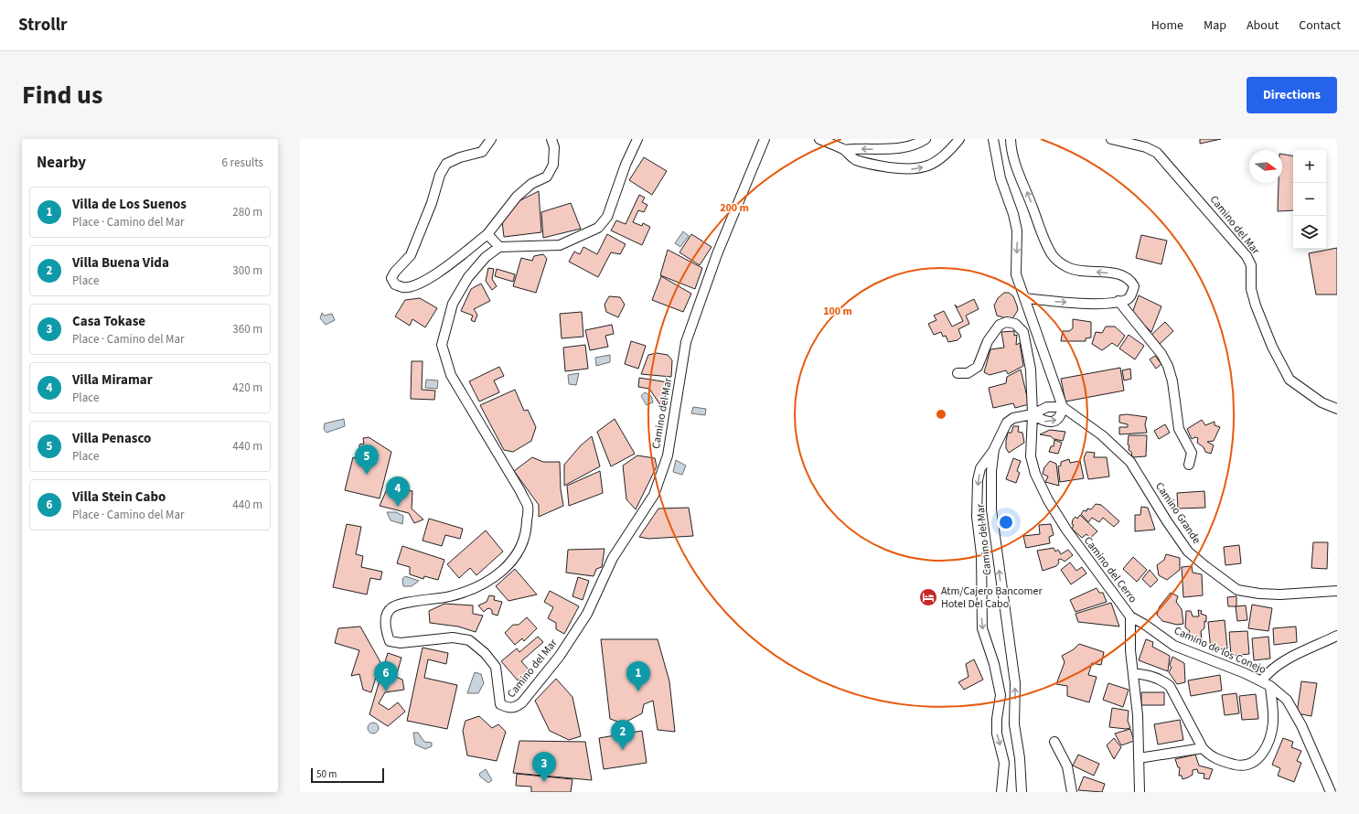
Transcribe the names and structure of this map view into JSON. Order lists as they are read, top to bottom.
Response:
{
  "streets": {
    "street": [
      "Camino del Mar",
      "Camino Grande",
      "Camino del Cerro",
      "Camino de los Conejo"
    ]
  },
  "crossings": [
    ["Camino del Mar", "Camino Grande"],
    ["Camino del Mar", "Camino del Cerro"],
    ["Camino del Cerro", "Camino de los Conejo"]
  ],
  "places": {
    "hotel": ["Atm/Cajero Bancomer Hotel Del Cabo"]
  },
  "scale_bar": "50 m",
  "north": "right",
  "page": {
    "header": "Strollr",
    "nav": [
      "Home",
      "Map",
      "About",
      "Contact"
    ],
    "title": "Find us",
    "buttons": "Directions",
    "heading": ["Nearby", "6 results"],
    "map_buttons": ["+", "−"],
    "list": [
      {
        "mark": "1",
        "name": "Villa de Los Suenos",
        "note": "Place · Camino del Mar",
        "value": "280 m"
      },
      {
        "mark": "2",
        "name": "Villa Buena Vida",
        "note": "Place",
        "value": "300 m"
      },
      {
        "mark": "3",
        "name": "Casa Tokase",
        "note": "Place · Camino del Mar",
        "value": "360 m"
      },
      {
        "mark": "4",
        "name": "Villa Miramar",
        "note": "Place",
        "value": "420 m"
      },
      {
        "mark": "5",
        "name": "Villa Penasco",
        "note": "Place",
        "value": "440 m"
      },
      {
        "mark": "6",
        "name": "Villa Stein Cabo",
        "note": "Place · Camino del Mar",
        "value": "440 m"
      }
    ],
    "pins": [
      "5",
      "4",
      "1",
      "6",
      "2",
      "3"
    ],
    "scale": "50 m"
  },
  "rings": ["200 m", "100 m"]
}
